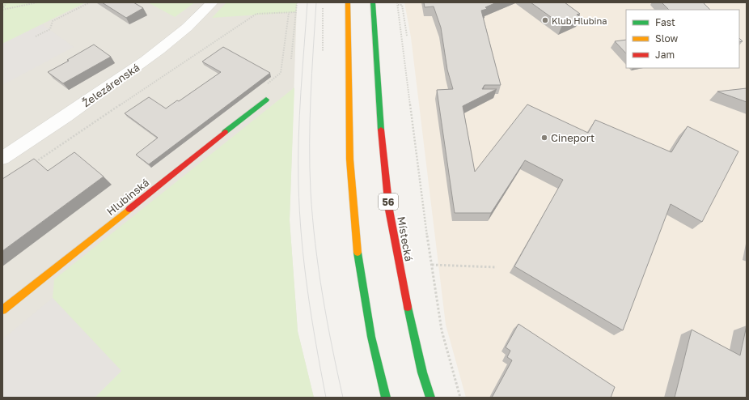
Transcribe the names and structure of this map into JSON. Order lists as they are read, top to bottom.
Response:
{
  "streets": {
    "main road": ["Hlubinská", "56", "Místecká"],
    "street": ["Železárenská"]
  },
  "places": ["Klub Hlubina", "Cineport"],
  "legend": ["Fast", "Slow", "Jam"]
}
